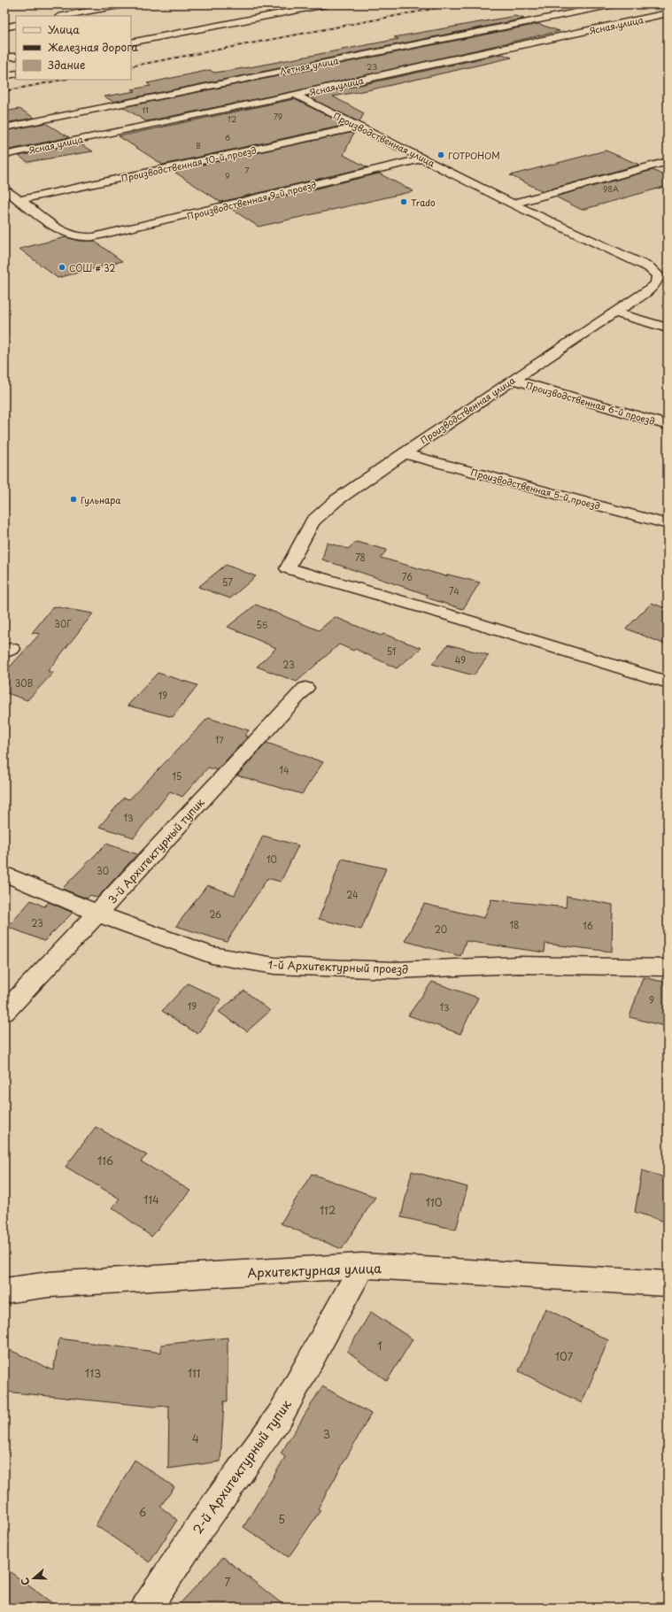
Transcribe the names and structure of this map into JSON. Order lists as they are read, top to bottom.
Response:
{
  "streets": {
    "street": [
      "Ясная улица",
      "Летняя улица",
      "Производственная улица",
      "Производственная 10-й проезд",
      "Производственная 9-й проезд",
      "Производственная 6-й проезд",
      "Производственная 5-й проезд",
      "3-й Архитектурный тупик",
      "1-й Архитектурный проезд",
      "Архитектурная улица",
      "2-й Архитектурный тупик"
    ]
  },
  "crossings": [
    ["Ясная улица", "Производственная улица"],
    ["Производственная улица", "Производственная 10-й проезд"],
    ["Производственная улица", "Производственная 9-й проезд"],
    ["Производственная улица", "Производственная 6-й проезд"],
    ["Производственная улица", "Производственная 5-й проезд"],
    ["Производственная 10-й проезд", "Производственная 9-й проезд"],
    ["3-й Архитектурный тупик", "1-й Архитектурный проезд"],
    ["Архитектурная улица", "2-й Архитектурный тупик"]
  ],
  "places": [
    "ГОТРОНОМ",
    "Trado",
    "СОШ # 32",
    "Гульнара"
  ],
  "house_numbers": [
    "23",
    "11",
    "79",
    "12",
    "6",
    "8",
    "7",
    "9",
    "98А",
    "78",
    "76",
    "57",
    "74",
    "30Г",
    "55",
    "51",
    "49",
    "23",
    "30В",
    "19",
    "17",
    "14",
    "15",
    "13",
    "10",
    "30",
    "24",
    "26",
    "23",
    "18",
    "16",
    "20",
    "9",
    "19",
    "13",
    "116",
    "114",
    "110",
    "112",
    "1",
    "107",
    "113",
    "111",
    "3",
    "4",
    "6",
    "5",
    "7"
  ],
  "legend": ["Улица", "Железная дорога", "Здание"],
  "north": "left"
}
